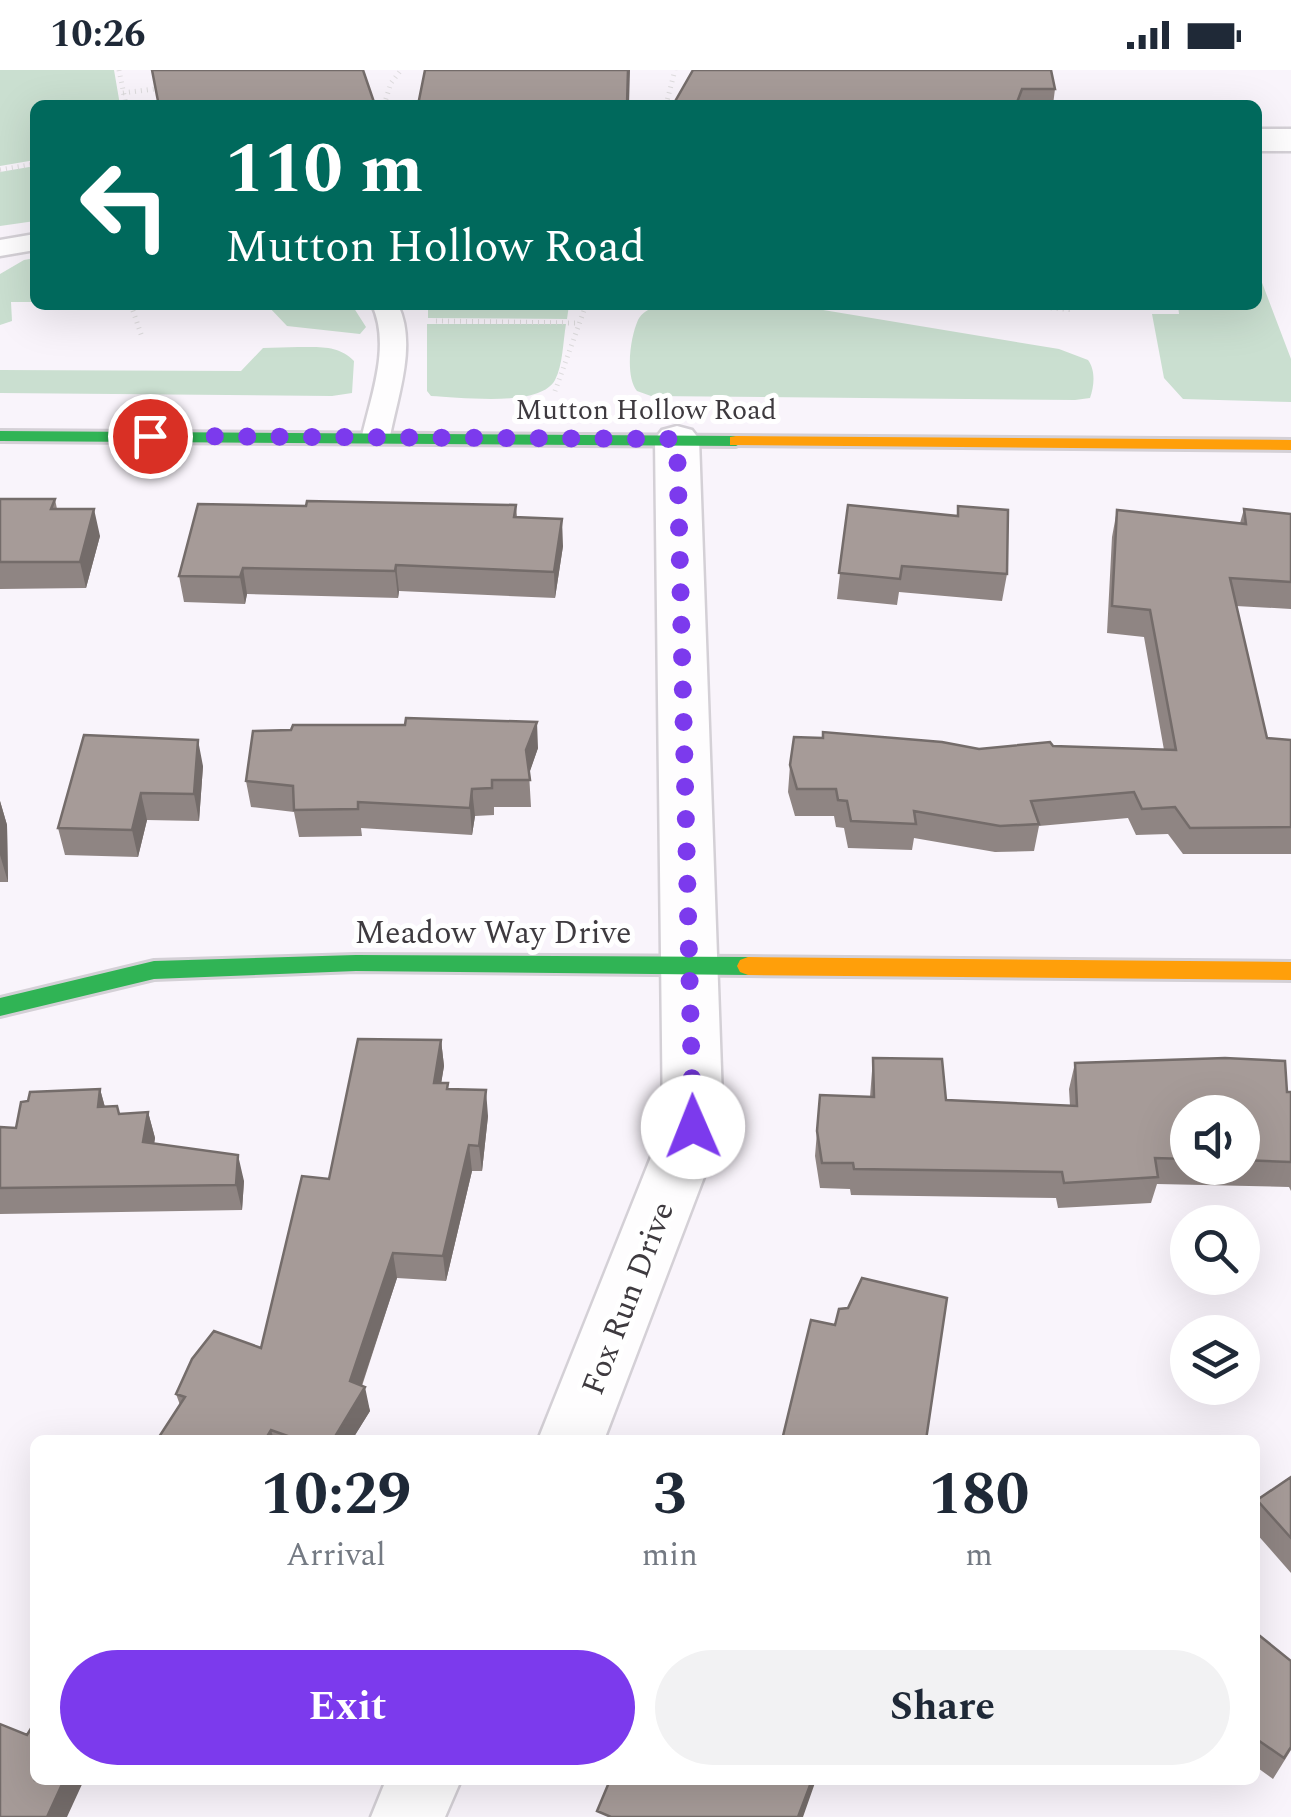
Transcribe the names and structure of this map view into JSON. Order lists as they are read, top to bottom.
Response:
{
  "streets": {
    "street": ["Mutton Hollow Road", "Meadow Way Drive", "Fox Run Drive"]
  },
  "crossings": [
    ["Mutton Hollow Road", "Fox Run Drive"],
    ["Meadow Way Drive", "Fox Run Drive"]
  ],
  "page": {
    "status": "10:26",
    "turn": ["110 m", "Mutton Hollow Road"],
    "eta": [
      "10:29",
      "Arrival",
      "3",
      "min",
      "180",
      "m"
    ],
    "buttons": ["Exit", "Share"]
  }
}
